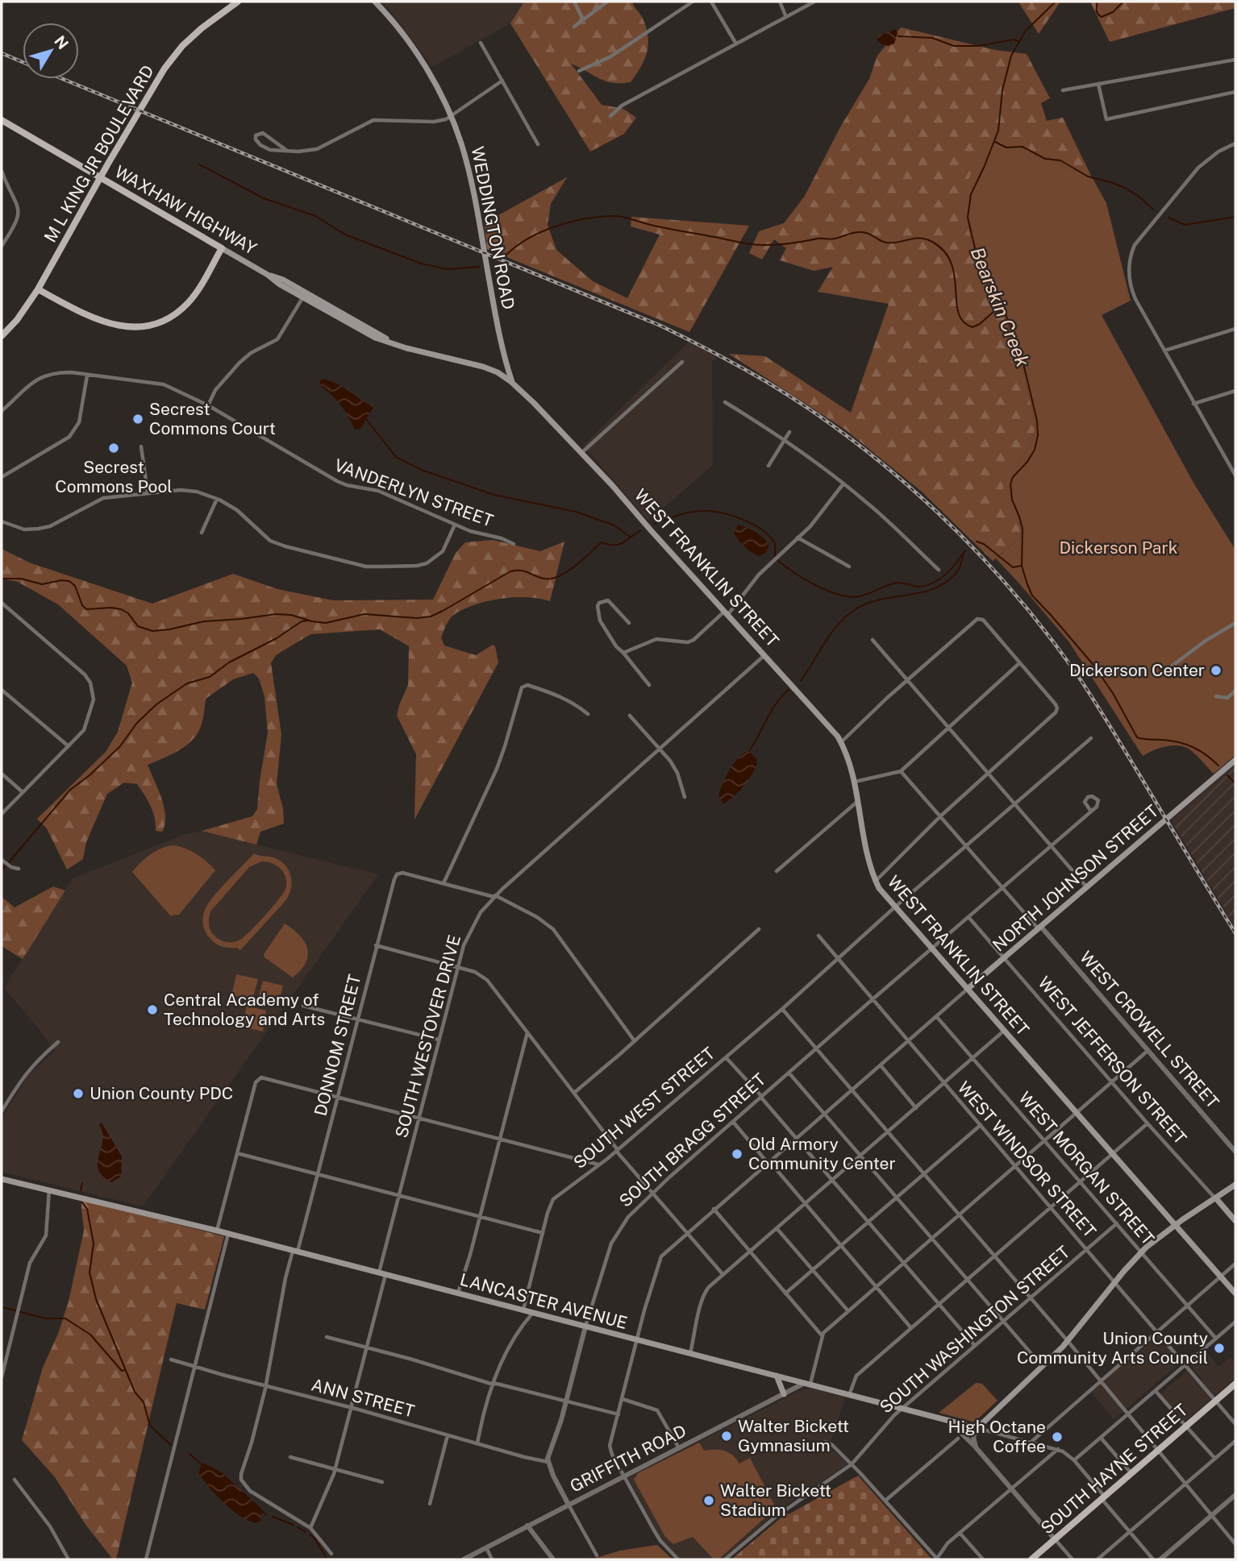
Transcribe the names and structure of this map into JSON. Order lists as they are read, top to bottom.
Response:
{
  "streets": {
    "main road": [
      "M L KING JR BOULEVARD",
      "WAXHAW HIGHWAY",
      "WEDDINGTON ROAD",
      "WEST FRANKLIN STREET",
      "NORTH JOHNSON STREET",
      "WEST JEFFERSON STREET",
      "LANCASTER AVENUE",
      "SOUTH HAYNE STREET"
    ],
    "street": [
      "VANDERLYN STREET",
      "WEST CROWELL STREET",
      "SOUTH WESTOVER DRIVE",
      "DONNOM STREET",
      "SOUTH WEST STREET",
      "SOUTH BRAGG STREET",
      "WEST WINDSOR STREET",
      "WEST MORGAN STREET",
      "SOUTH WASHINGTON STREET",
      "ANN STREET",
      "GRIFFITH ROAD"
    ]
  },
  "crossings": [
    ["WAXHAW HIGHWAY", "WEDDINGTON ROAD"],
    ["WAXHAW HIGHWAY", "WEST FRANKLIN STREET"],
    ["WEDDINGTON ROAD", "WEST FRANKLIN STREET"],
    ["WEST FRANKLIN STREET", "NORTH JOHNSON STREET"],
    ["WEST FRANKLIN STREET", "SOUTH WESTOVER DRIVE"],
    ["WEST FRANKLIN STREET", "SOUTH WEST STREET"],
    ["WEST FRANKLIN STREET", "SOUTH BRAGG STREET"],
    ["NORTH JOHNSON STREET", "WEST CROWELL STREET"],
    ["NORTH JOHNSON STREET", "WEST JEFFERSON STREET"],
    ["NORTH JOHNSON STREET", "WEST WINDSOR STREET"],
    ["NORTH JOHNSON STREET", "WEST MORGAN STREET"],
    ["NORTH JOHNSON STREET", "LANCASTER AVENUE"],
    ["NORTH JOHNSON STREET", "GRIFFITH ROAD"],
    ["WEST CROWELL STREET", "SOUTH WEST STREET"],
    ["WEST CROWELL STREET", "SOUTH BRAGG STREET"],
    ["SOUTH WESTOVER DRIVE", "DONNOM STREET"],
    ["SOUTH WESTOVER DRIVE", "LANCASTER AVENUE"],
    ["SOUTH WESTOVER DRIVE", "ANN STREET"],
    ["DONNOM STREET", "LANCASTER AVENUE"],
    ["DONNOM STREET", "ANN STREET"],
    ["WEST JEFFERSON STREET", "SOUTH BRAGG STREET"],
    ["SOUTH WEST STREET", "WEST WINDSOR STREET"],
    ["SOUTH WEST STREET", "LANCASTER AVENUE"],
    ["SOUTH BRAGG STREET", "WEST WINDSOR STREET"],
    ["SOUTH BRAGG STREET", "LANCASTER AVENUE"],
    ["SOUTH BRAGG STREET", "ANN STREET"],
    ["WEST WINDSOR STREET", "SOUTH WASHINGTON STREET"],
    ["WEST WINDSOR STREET", "SOUTH HAYNE STREET"],
    ["WEST MORGAN STREET", "SOUTH WASHINGTON STREET"],
    ["LANCASTER AVENUE", "SOUTH WASHINGTON STREET"],
    ["LANCASTER AVENUE", "GRIFFITH ROAD"],
    ["LANCASTER AVENUE", "SOUTH HAYNE STREET"]
  ],
  "water": ["Bearskin Creek"],
  "parks": ["Dickerson Park"],
  "places": [
    "Secrest Commons Court",
    "Secrest Commons Pool",
    "Dickerson Center",
    "Central Academy of Technology and Arts",
    "Union County PDC",
    "Old Armory Community Center",
    "Union County Community Arts Council",
    "Walter Bickett Gymnasium",
    "High Octane Coffee",
    "Walter Bickett Stadium"
  ],
  "north": "top right"
}
